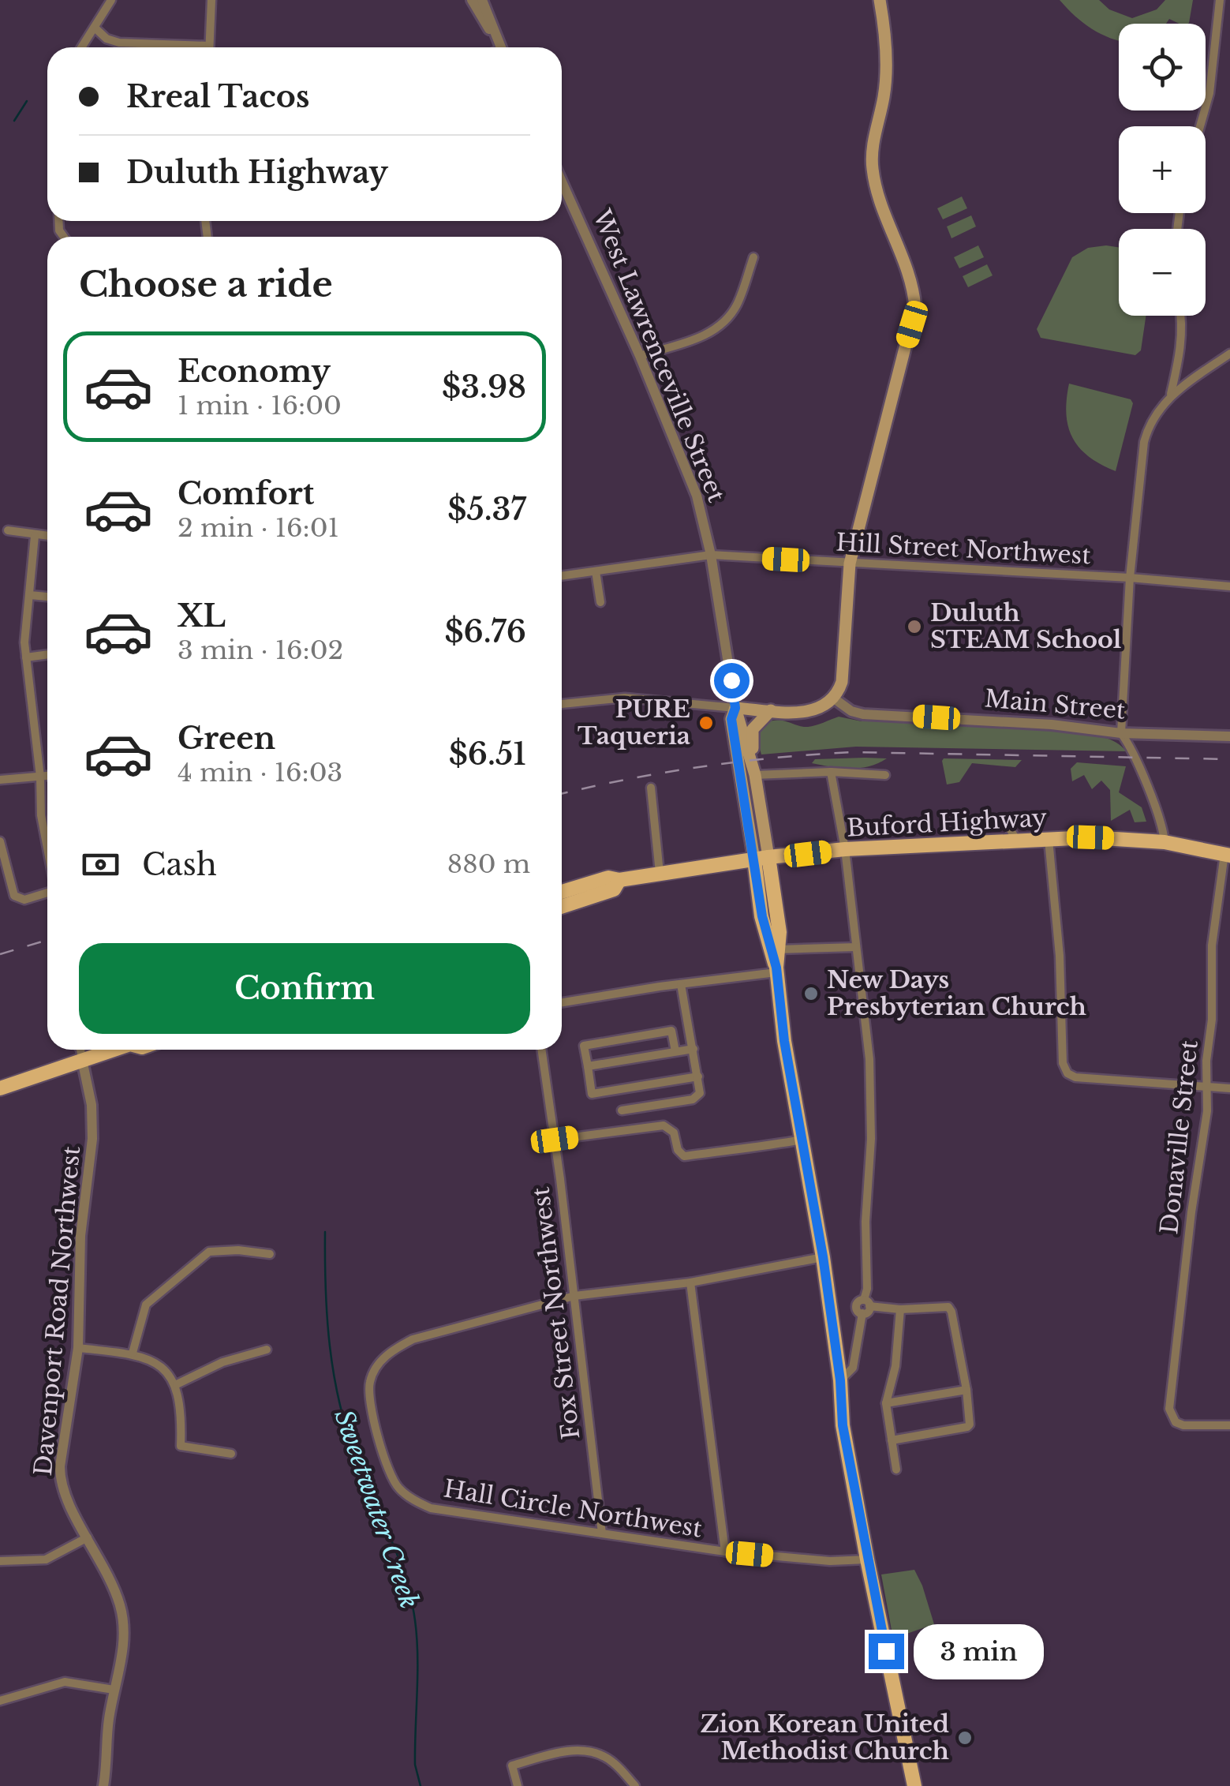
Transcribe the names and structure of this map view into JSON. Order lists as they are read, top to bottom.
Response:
{
  "streets": {
    "main road": ["West Lawrenceville Street", "Buford Highway"],
    "street": [
      "Hill Street Northwest",
      "Main Street",
      "Donaville Street",
      "Davenport Road Northwest",
      "Fox Street Northwest",
      "Hall Circle Northwest"
    ]
  },
  "crossings": [
    ["West Lawrenceville Street", "Hill Street Northwest"],
    ["West Lawrenceville Street", "Buford Highway"],
    ["Buford Highway", "Donaville Street"],
    ["Fox Street Northwest", "Hall Circle Northwest"]
  ],
  "water": ["Sweetwater Creek"],
  "places": [
    "Duluth STEAM School",
    "PURE Taqueria",
    "New Days Presbyterian Church",
    "Zion Korean United Methodist Church"
  ],
  "page": {
    "map_buttons": ["+", "−"],
    "banner": ["Rreal Tacos", "Duluth Highway"],
    "heading": "Choose a ride",
    "list": [
      {
        "name": "Economy",
        "note": "1 min · 16:00",
        "value": "$3.98"
      },
      {
        "name": "Comfort",
        "note": "2 min · 16:01",
        "value": "$5.37"
      },
      {
        "name": "XL",
        "note": "3 min · 16:02",
        "value": "$6.76"
      },
      {
        "name": "Green",
        "note": "4 min · 16:03",
        "value": "$6.51"
      }
    ],
    "pay": ["Cash", "880 m"],
    "buttons": "Confirm",
    "bubble": "3 min"
  }
}
